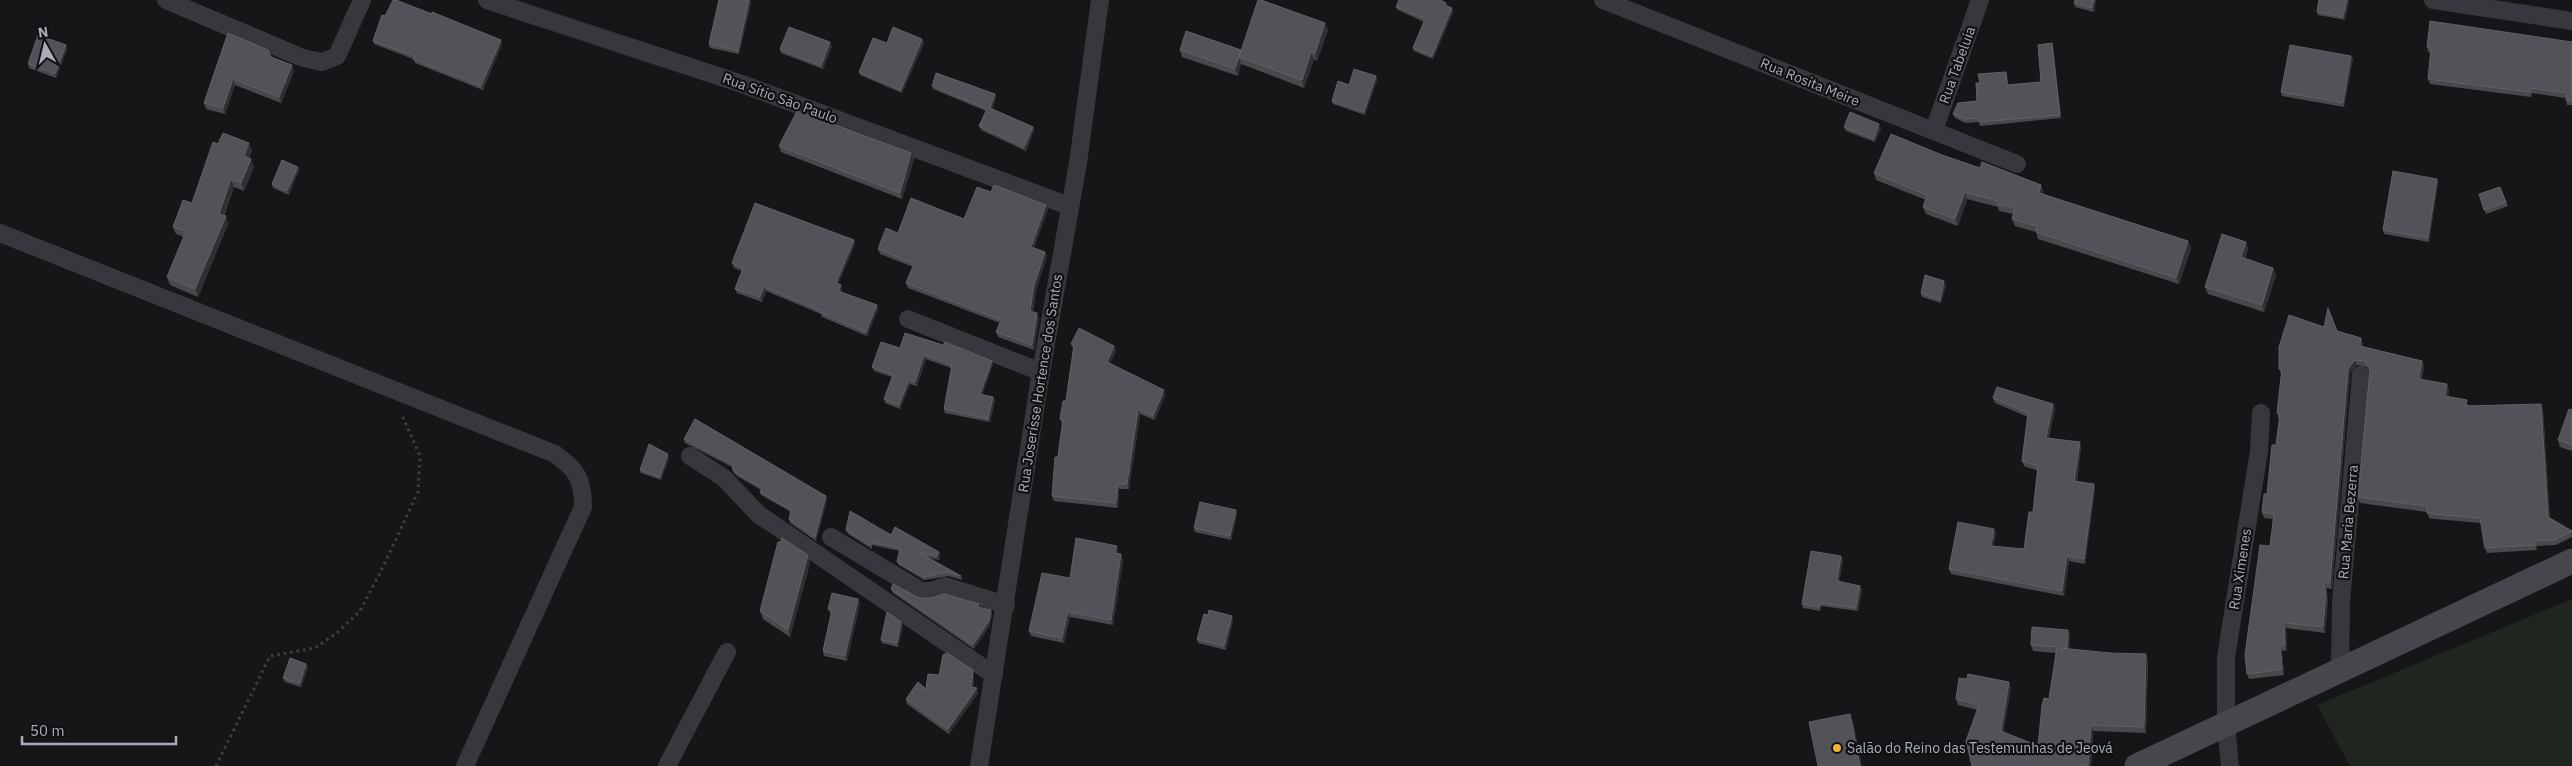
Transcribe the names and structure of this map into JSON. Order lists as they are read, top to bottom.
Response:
{
  "streets": {
    "street": [
      "Rua Tabeluia",
      "Rua Rosita Meire",
      "Rua Sítio São Paulo",
      "Rua Joserísse Hortence dos Santos",
      "Rua Maria Bezerra",
      "Rua Ximenes"
    ]
  },
  "crossings": [
    ["Rua Tabeluia", "Rua Rosita Meire"],
    ["Rua Sítio São Paulo", "Rua Joserísse Hortence dos Santos"]
  ],
  "places": ["Salão do Reino das Testemunhas de Jeová"],
  "scale_bar": "50 m",
  "north": "top"
}
